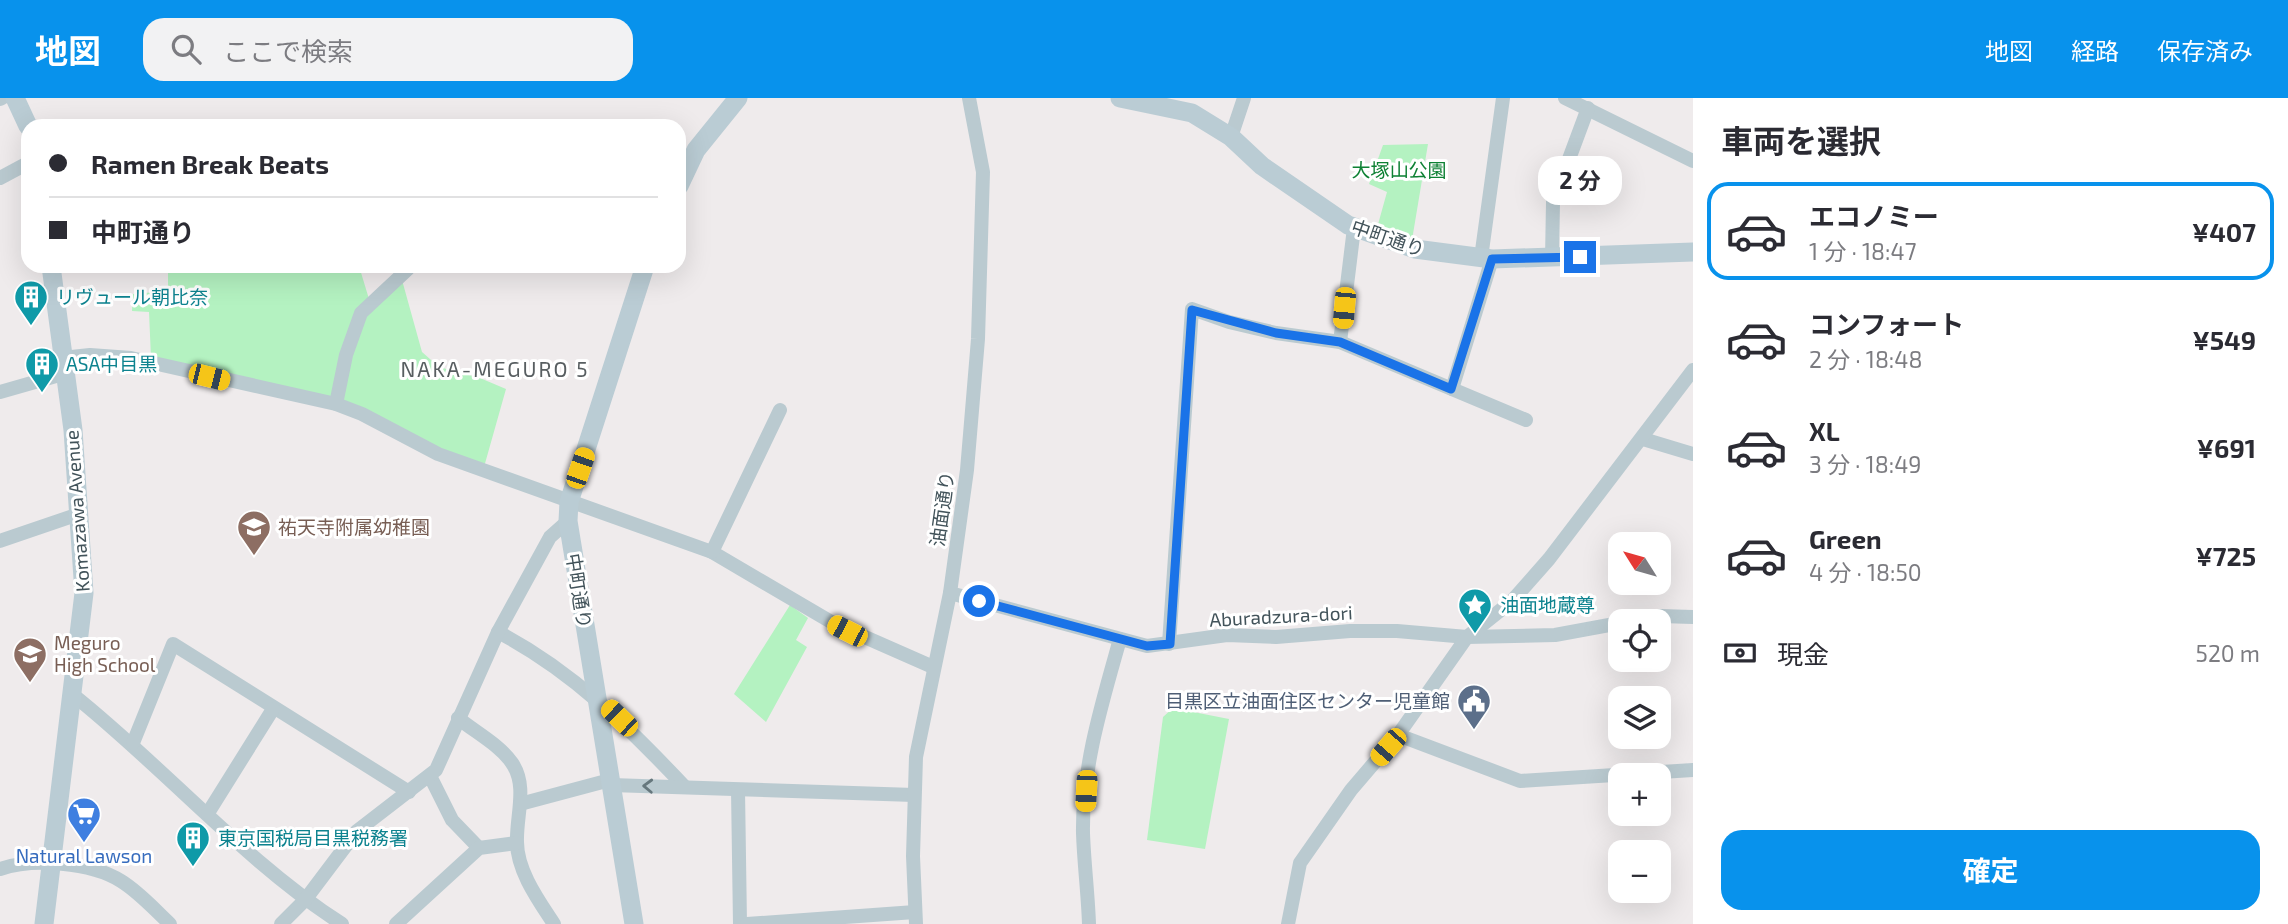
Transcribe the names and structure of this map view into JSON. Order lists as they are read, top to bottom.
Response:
{
  "streets": {
    "street": [
      "中町通り",
      "油面通り",
      "Komazawa Avenue",
      "Aburadzura-dori"
    ]
  },
  "crossings": [
    ["油面通り", "Aburadzura-dori"]
  ],
  "districts": ["NAKA-MEGURO 5"],
  "parks": ["大塚山公園"],
  "places": {
    "building": ["リヴュール朝比奈", "ASA中目黒", "東京国税局目黒税務署"],
    "school or university": ["祐天寺附属幼稚園", "Meguro High School"],
    "place": ["油面地蔵尊"],
    "public building": ["目黒区立油面住区センター児童館"],
    "supermarket": ["Natural Lawson"]
  },
  "north": "top left",
  "page": {
    "header": "地図",
    "search": "ここで検索",
    "nav": ["地図", "経路", "保存済み"],
    "heading": "車両を選択",
    "banner": ["Ramen Break Beats", "中町通り"],
    "bubble": "2 分",
    "list": [
      {
        "name": "エコノミー",
        "note": "1 分 · 18:47",
        "value": "¥407"
      },
      {
        "name": "コンフォート",
        "note": "2 分 · 18:48",
        "value": "¥549"
      },
      {
        "name": "XL",
        "note": "3 分 · 18:49",
        "value": "¥691"
      },
      {
        "name": "Green",
        "note": "4 分 · 18:50",
        "value": "¥725"
      }
    ],
    "map_buttons": ["+", "−"],
    "pay": ["現金", "520 m"],
    "buttons": "確定"
  }
}
